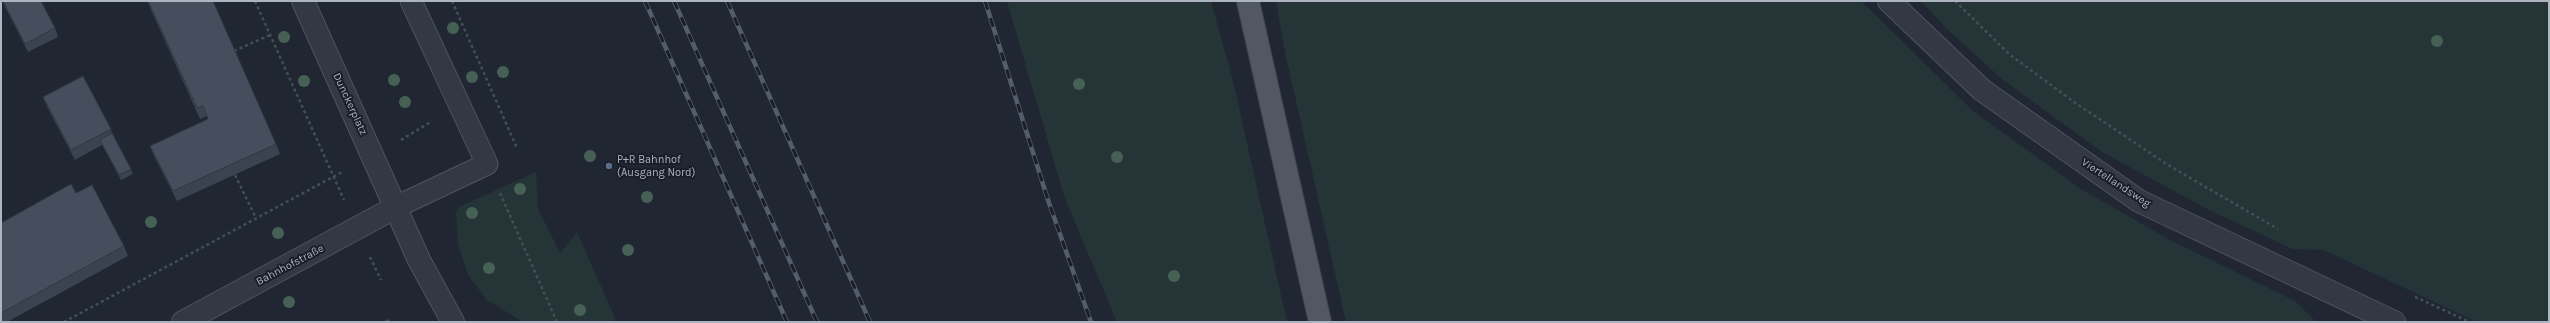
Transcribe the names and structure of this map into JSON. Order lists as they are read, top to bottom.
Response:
{
  "streets": {
    "street": ["Dunckerplatz", "Viertellandsweg", "Bahnhofstraße"]
  },
  "crossings": [
    ["Dunckerplatz", "Bahnhofstraße"]
  ],
  "places": ["P+R Bahnhof (Ausgang Nord)"]
}
